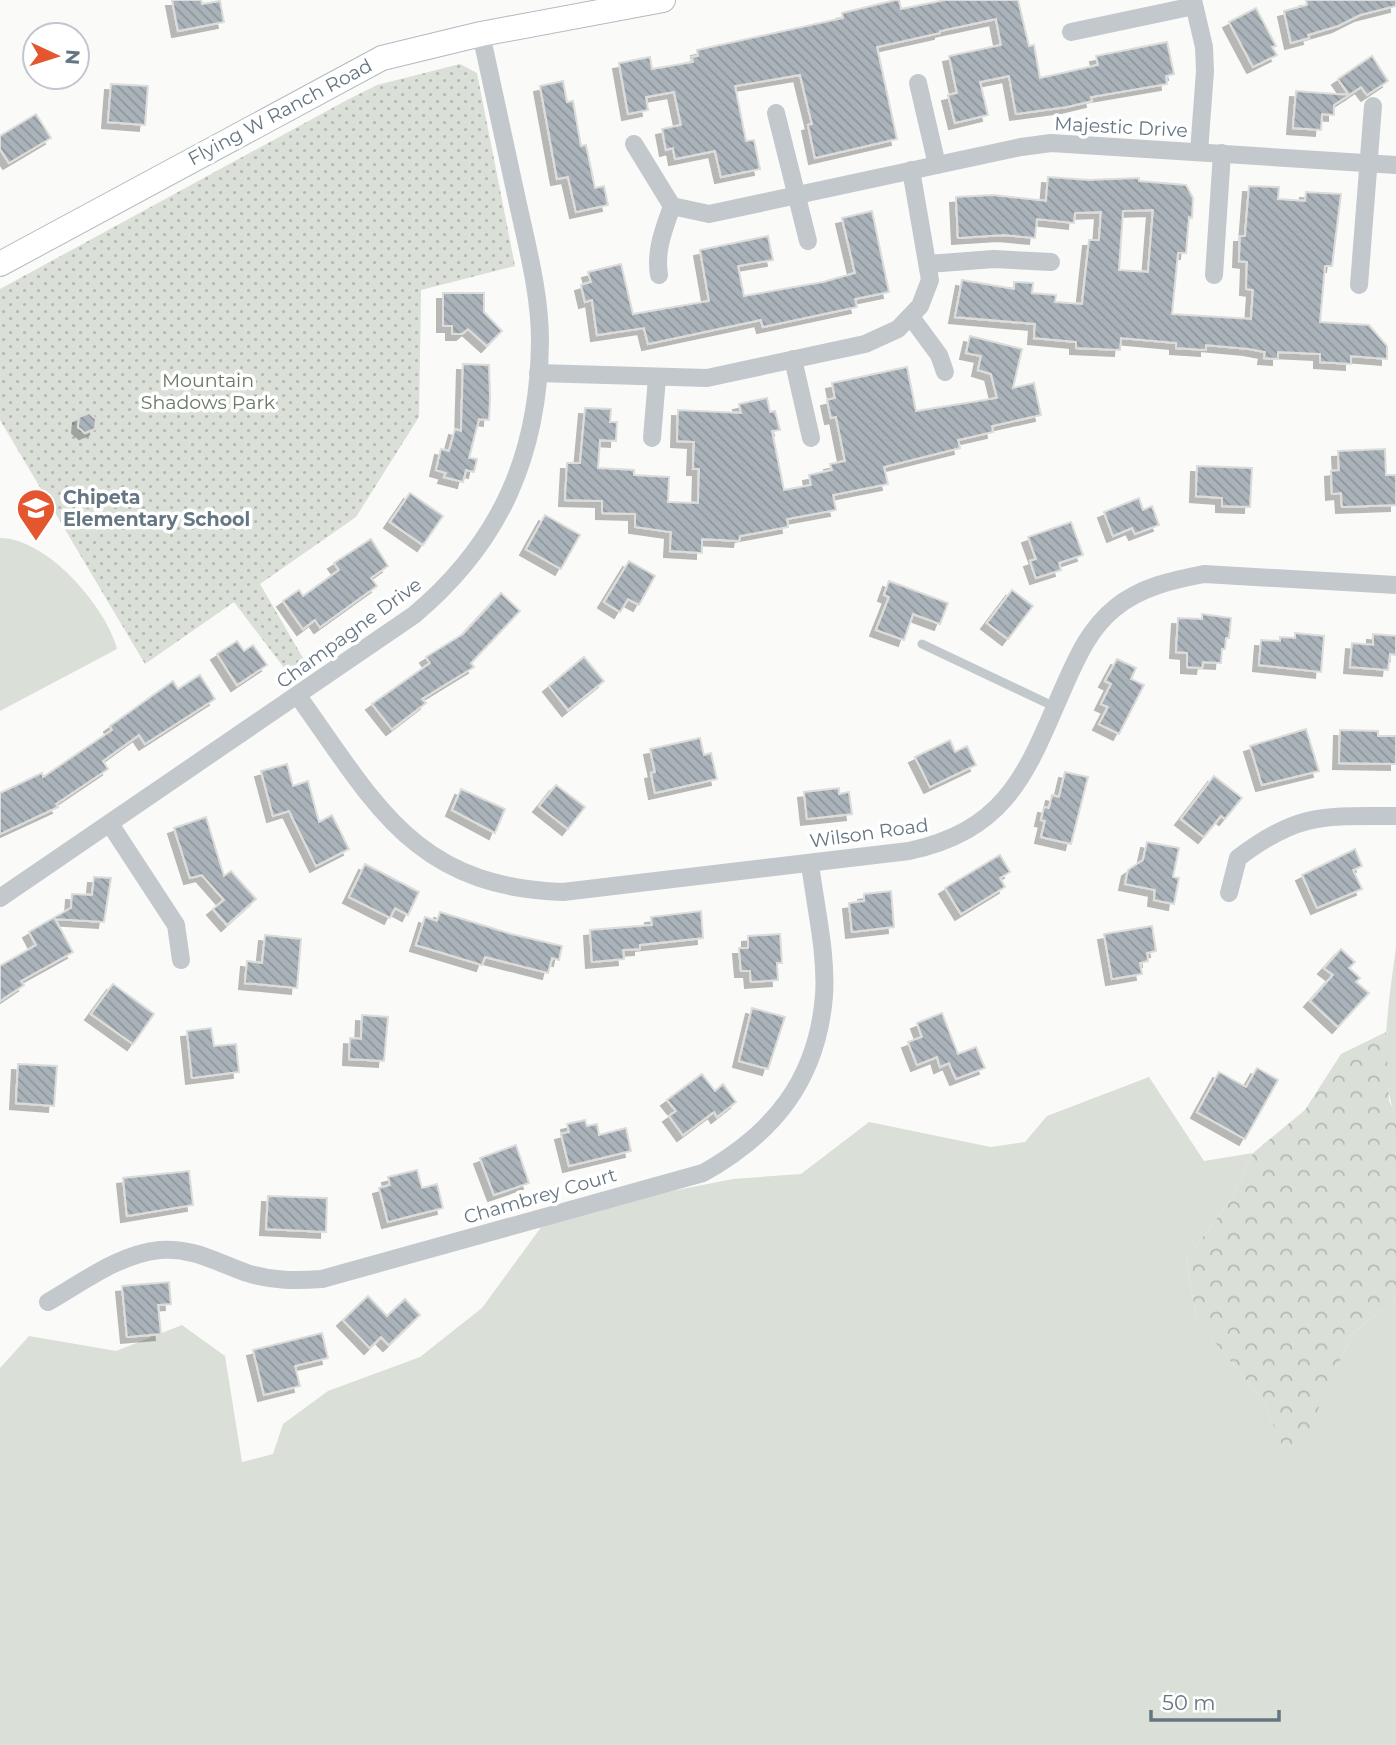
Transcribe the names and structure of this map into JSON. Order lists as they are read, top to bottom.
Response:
{
  "streets": {
    "street": [
      "Flying W Ranch Road",
      "Majestic Drive",
      "Champagne Drive",
      "Wilson Road",
      "Chambrey Court"
    ]
  },
  "crossings": [
    ["Flying W Ranch Road", "Champagne Drive"],
    ["Champagne Drive", "Wilson Road"],
    ["Wilson Road", "Chambrey Court"]
  ],
  "parks": ["Mountain Shadows Park"],
  "places": {
    "school or university": ["Chipeta Elementary School"]
  },
  "scale_bar": "50 m",
  "north": "right"
}
